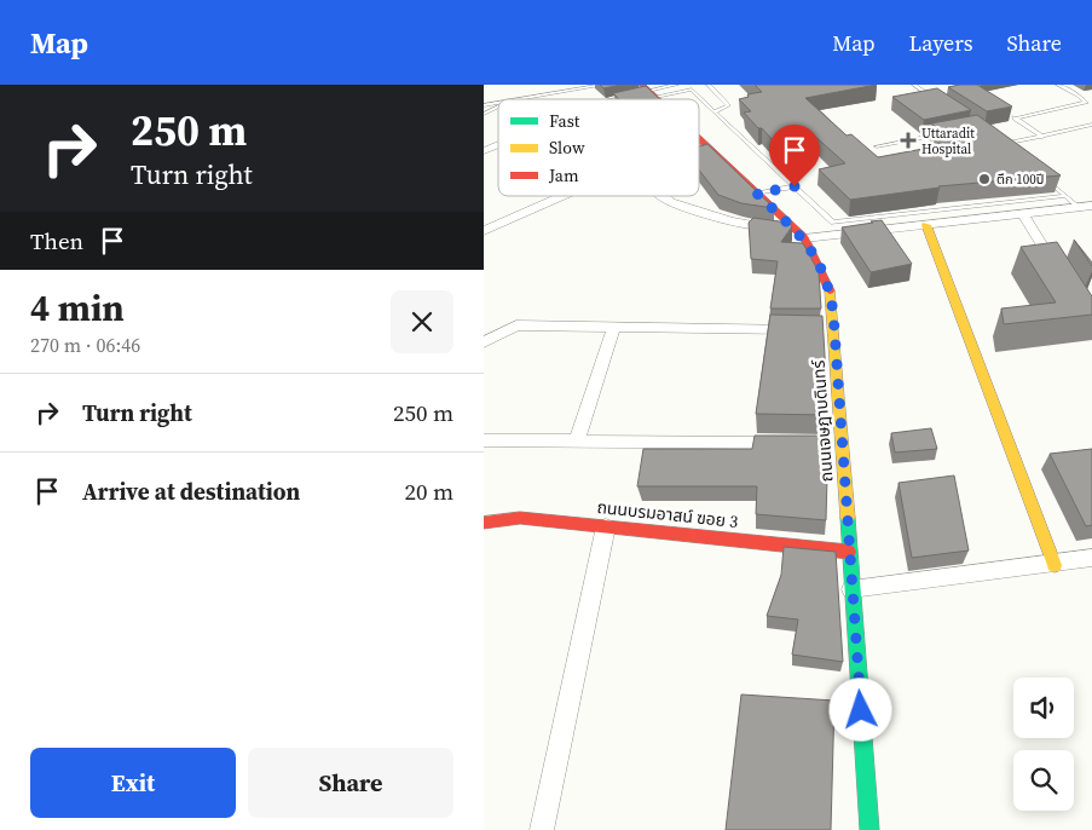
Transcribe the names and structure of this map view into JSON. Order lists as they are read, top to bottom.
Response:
{
  "streets": {
    "street": ["ถนนเจษฎาบดินทร์", "ถนนบรมอาสน์ ฃอย 3"]
  },
  "crossings": [
    ["ถนนเจษฎาบดินทร์", "ถนนบรมอาสน์ ฃอย 3"]
  ],
  "places": {
    "health": ["Uttaradit Hospital"],
    "other": ["ตึก 100ปี"]
  },
  "legend": ["Fast", "Slow", "Jam"],
  "page": {
    "header": "Map",
    "nav": ["Map", "Layers", "Share"],
    "turn": ["250 m", "Turn right"],
    "then": "Then",
    "heading": ["4 min", "270 m · 06:46"],
    "list": [
      {
        "name": "Turn right",
        "value": "250 m"
      },
      {
        "name": "Arrive at destination",
        "value": "20 m"
      }
    ],
    "buttons": ["Exit", "Share"]
  }
}
